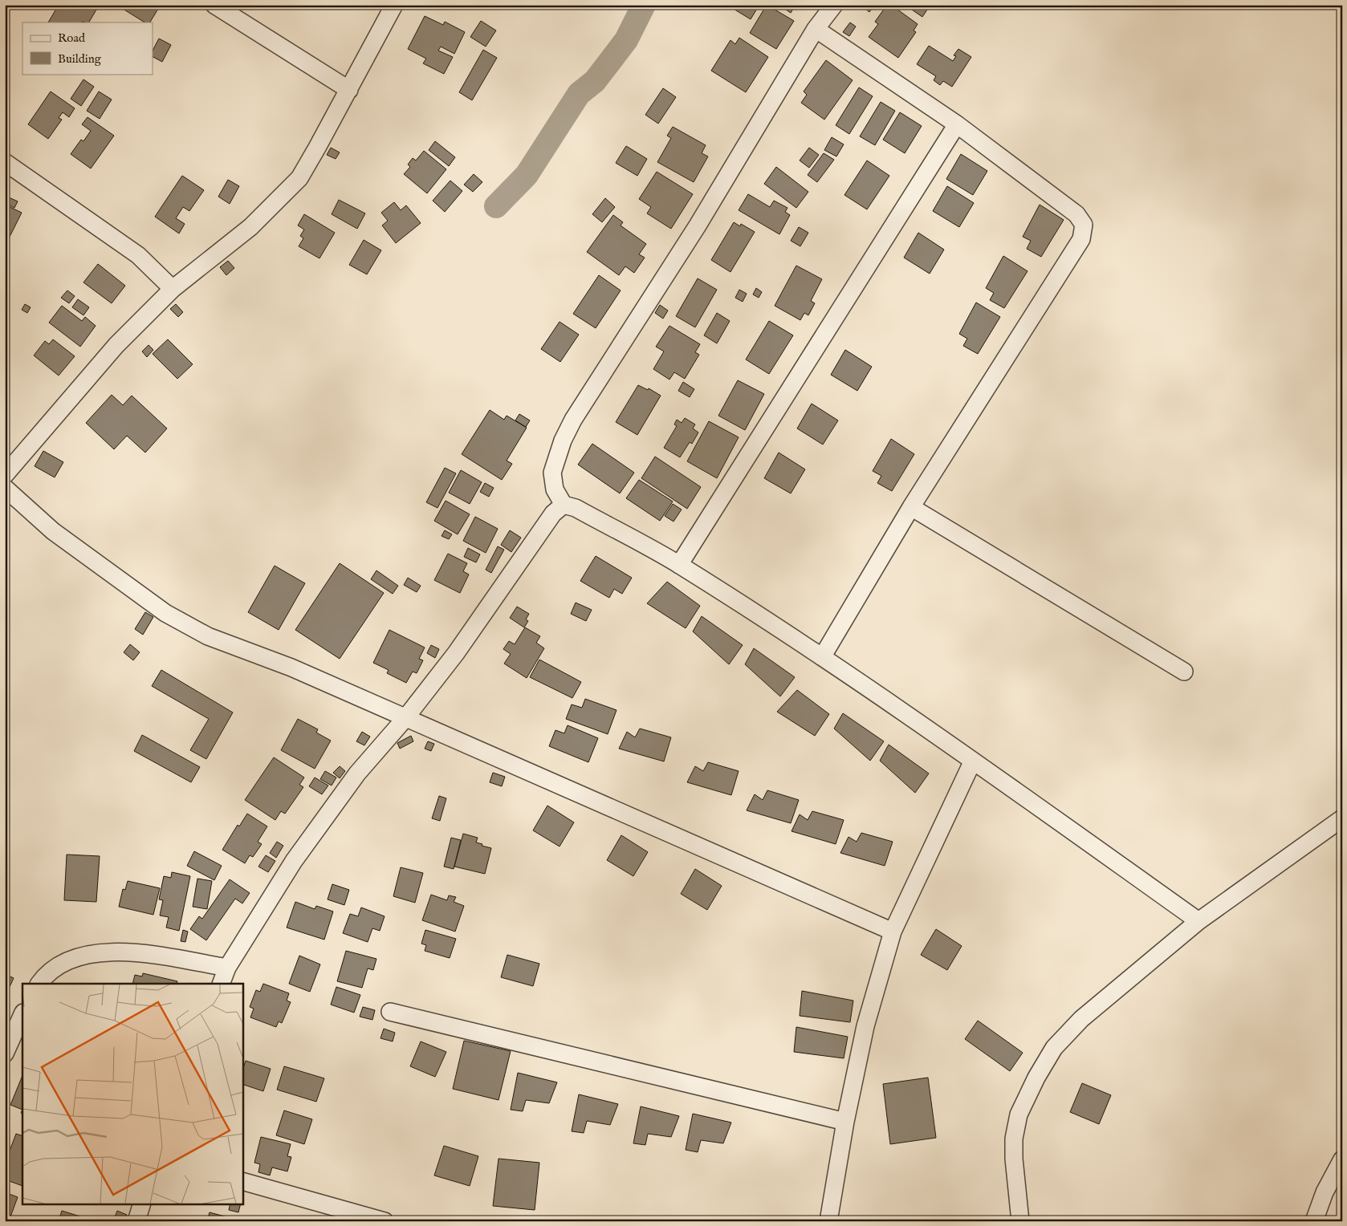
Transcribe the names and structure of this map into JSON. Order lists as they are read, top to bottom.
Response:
{
  "legend": ["Road", "Building"]
}
